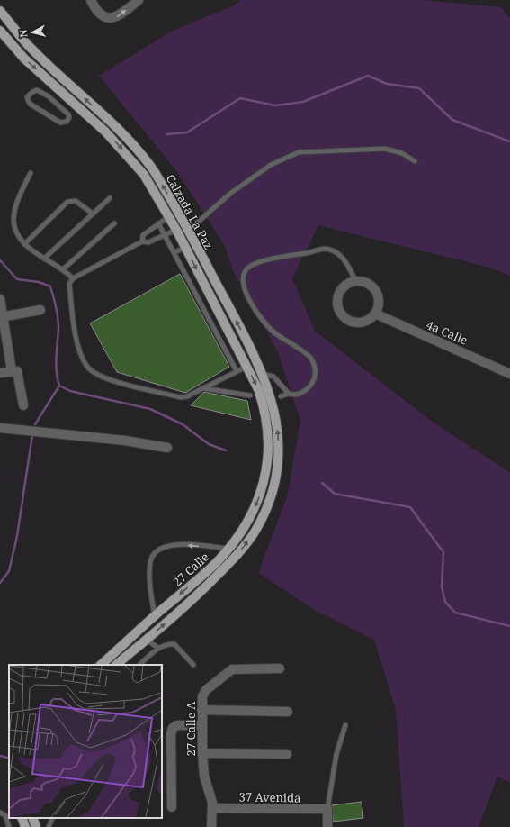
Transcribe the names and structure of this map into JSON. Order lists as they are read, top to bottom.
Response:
{
  "streets": {
    "main road": ["Calzada La Paz", "27 Calle"],
    "street": ["4a Calle", "27 Calle A", "37 Avenida"]
  },
  "crossings": [
    ["Calzada La Paz", "27 Calle"],
    ["27 Calle A", "37 Avenida"]
  ],
  "north": "left"
}
